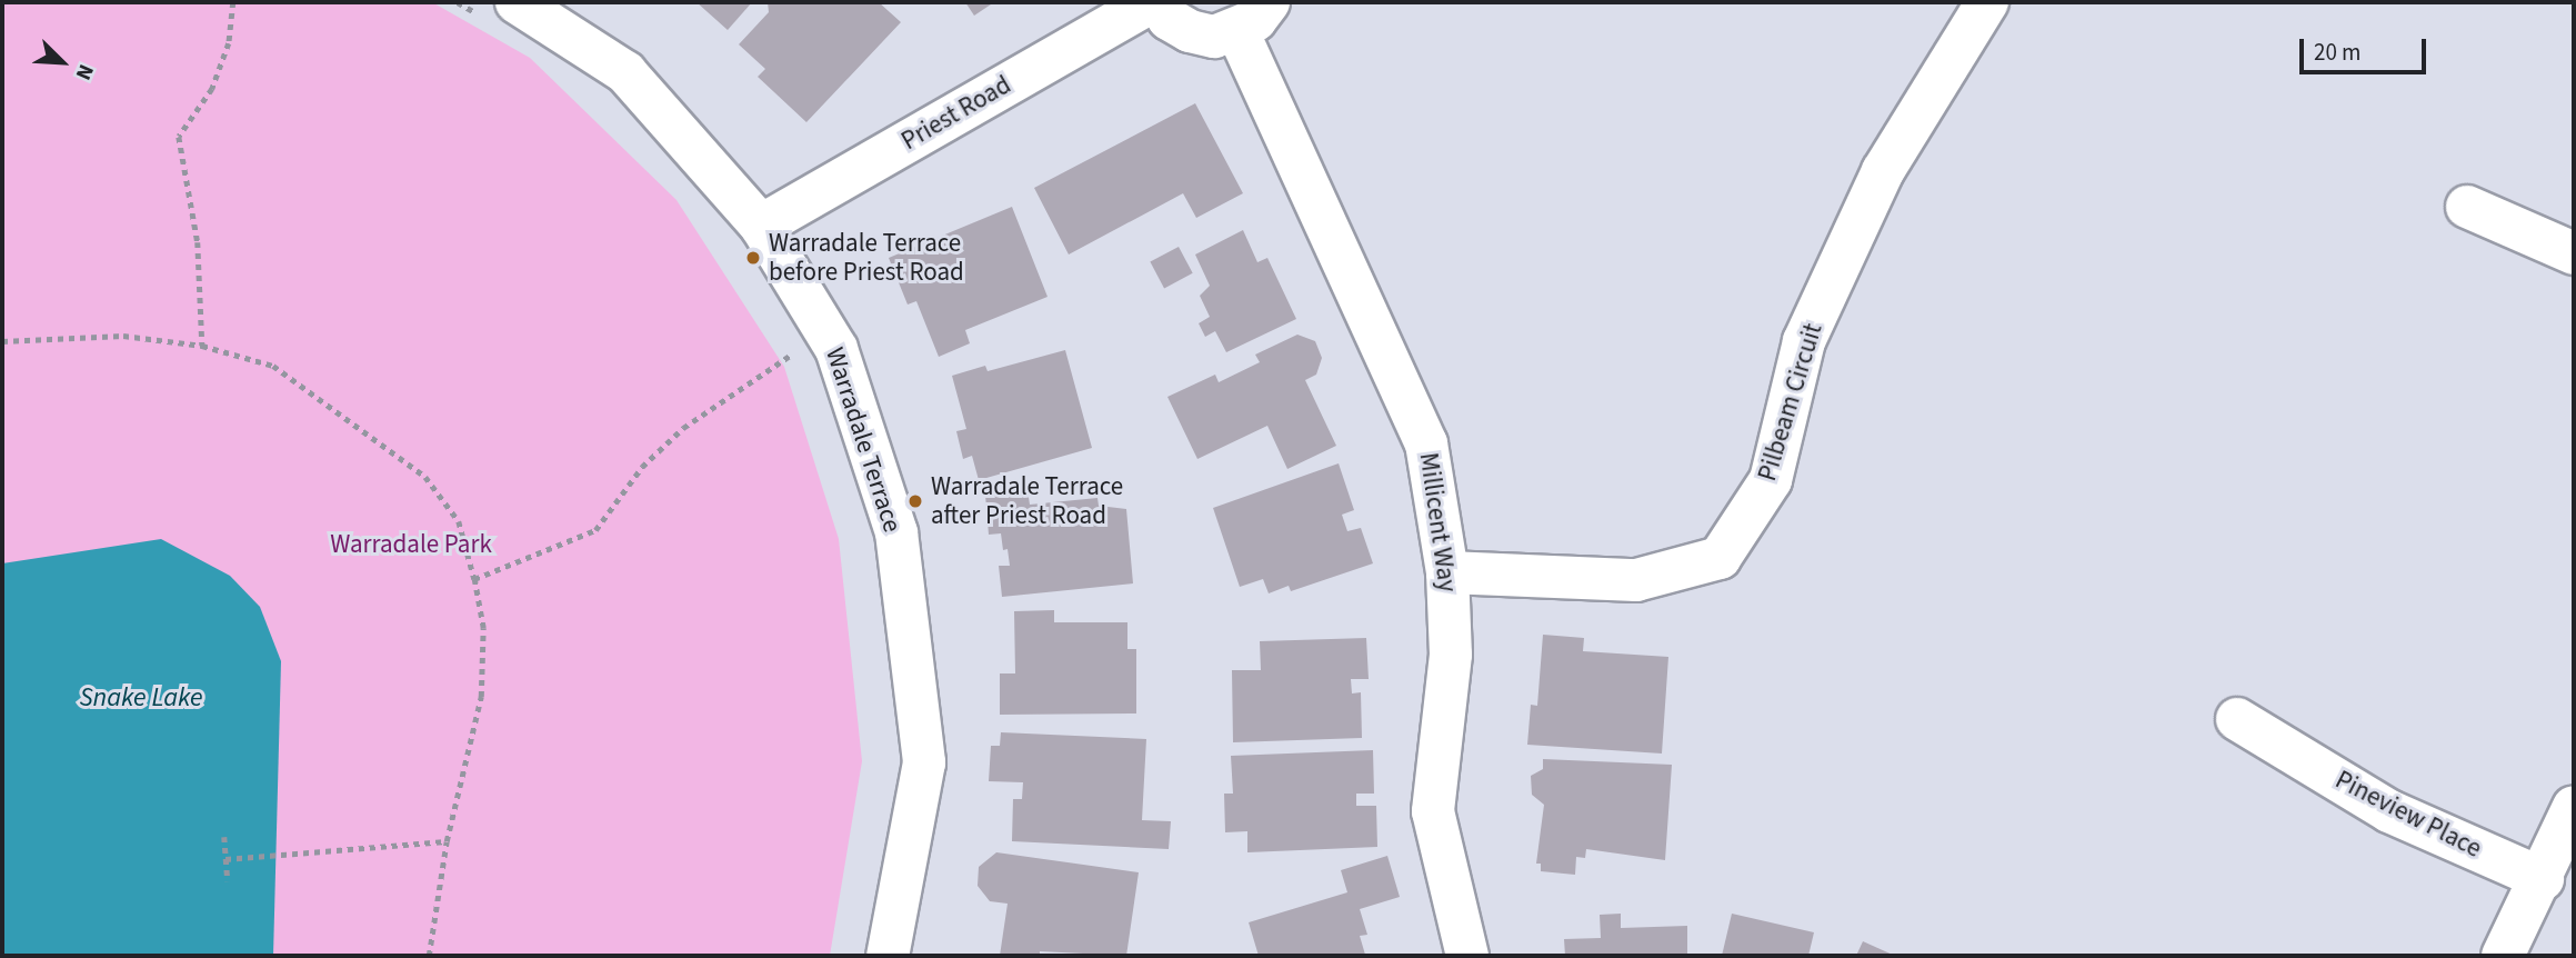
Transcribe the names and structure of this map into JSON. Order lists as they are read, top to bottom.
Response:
{
  "streets": {
    "street": [
      "Priest Road",
      "Pilbeam Circuit",
      "Warradale Terrace",
      "Millicent Way",
      "Pineview Place"
    ]
  },
  "crossings": [
    ["Priest Road", "Warradale Terrace"],
    ["Pilbeam Circuit", "Millicent Way"]
  ],
  "water": ["Snake Lake"],
  "parks": ["Warradale Park"],
  "places": ["Warradale Terrace before Priest Road", "Warradale Terrace after Priest Road"],
  "scale_bar": "20 m",
  "north": "bottom right"
}
